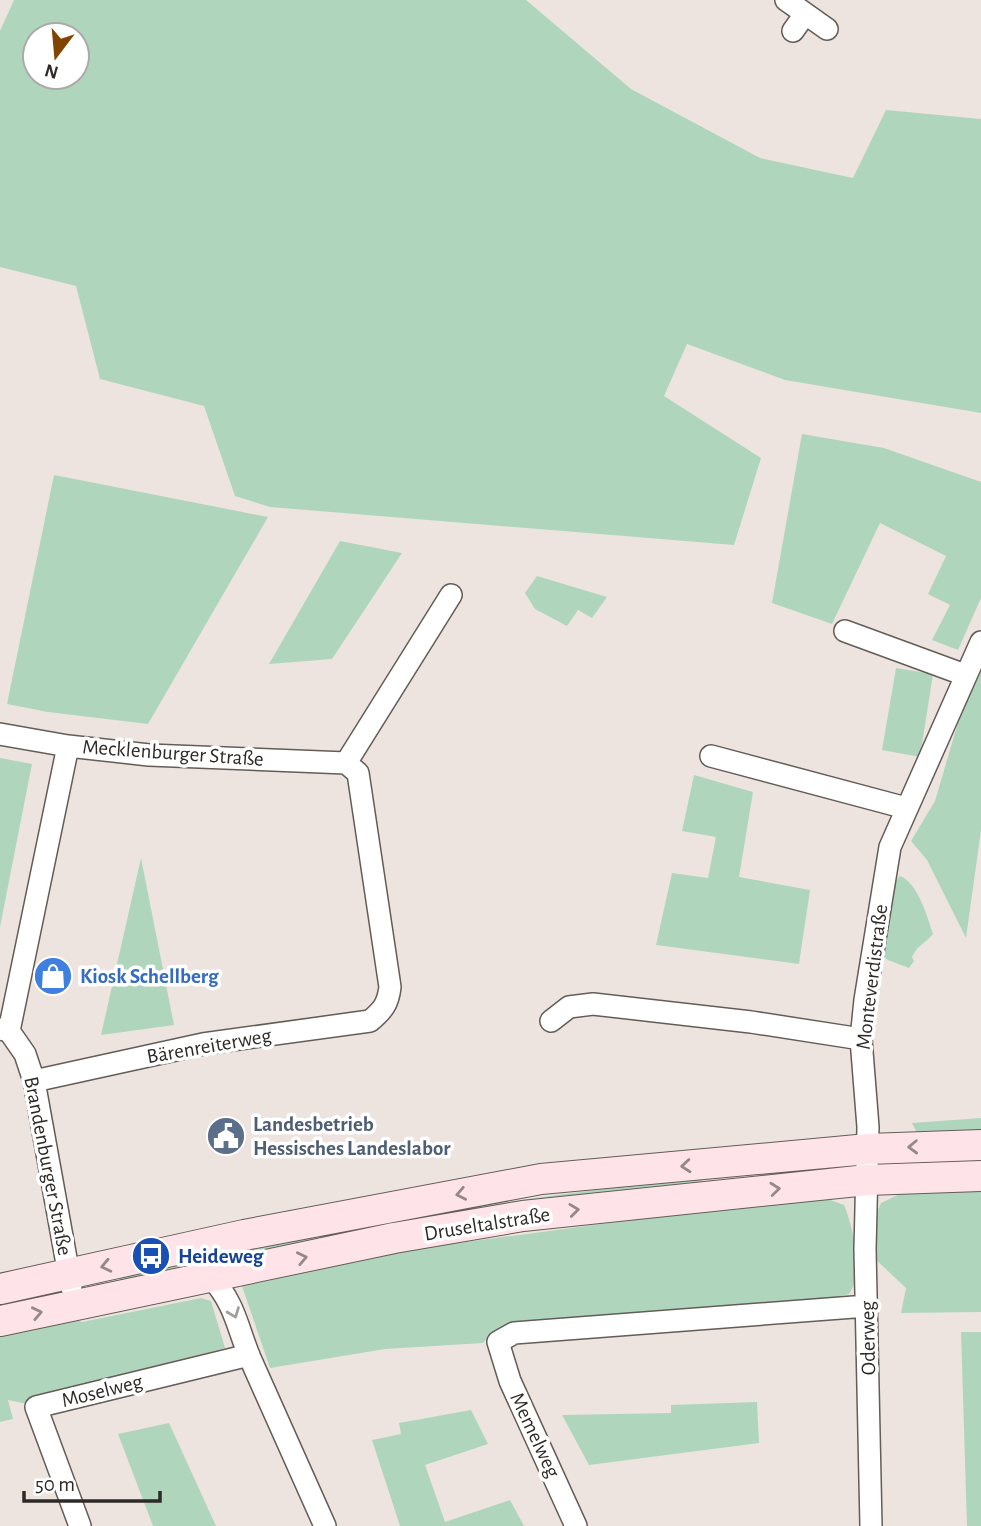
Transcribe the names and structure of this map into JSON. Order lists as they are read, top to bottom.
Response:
{
  "streets": {
    "main road": ["Druseltalstraße"],
    "street": [
      "Mecklenburger Straße",
      "Monteverdistraße",
      "Bärenreiterweg",
      "Brandenburger Straße",
      "Oderweg",
      "Moselweg",
      "Memelweg"
    ]
  },
  "crossings": [
    ["Mecklenburger Straße", "Bärenreiterweg"],
    ["Mecklenburger Straße", "Brandenburger Straße"],
    ["Monteverdistraße", "Druseltalstraße"],
    ["Monteverdistraße", "Oderweg"],
    ["Bärenreiterweg", "Brandenburger Straße"],
    ["Brandenburger Straße", "Druseltalstraße"],
    ["Druseltalstraße", "Oderweg"],
    ["Oderweg", "Memelweg"]
  ],
  "places": {
    "shop": ["Kiosk Schellberg"],
    "public building": ["Landesbetrieb Hessisches Landeslabor"],
    "bus stop": ["Heideweg"]
  },
  "scale_bar": "50 m",
  "north": "bottom"
}
